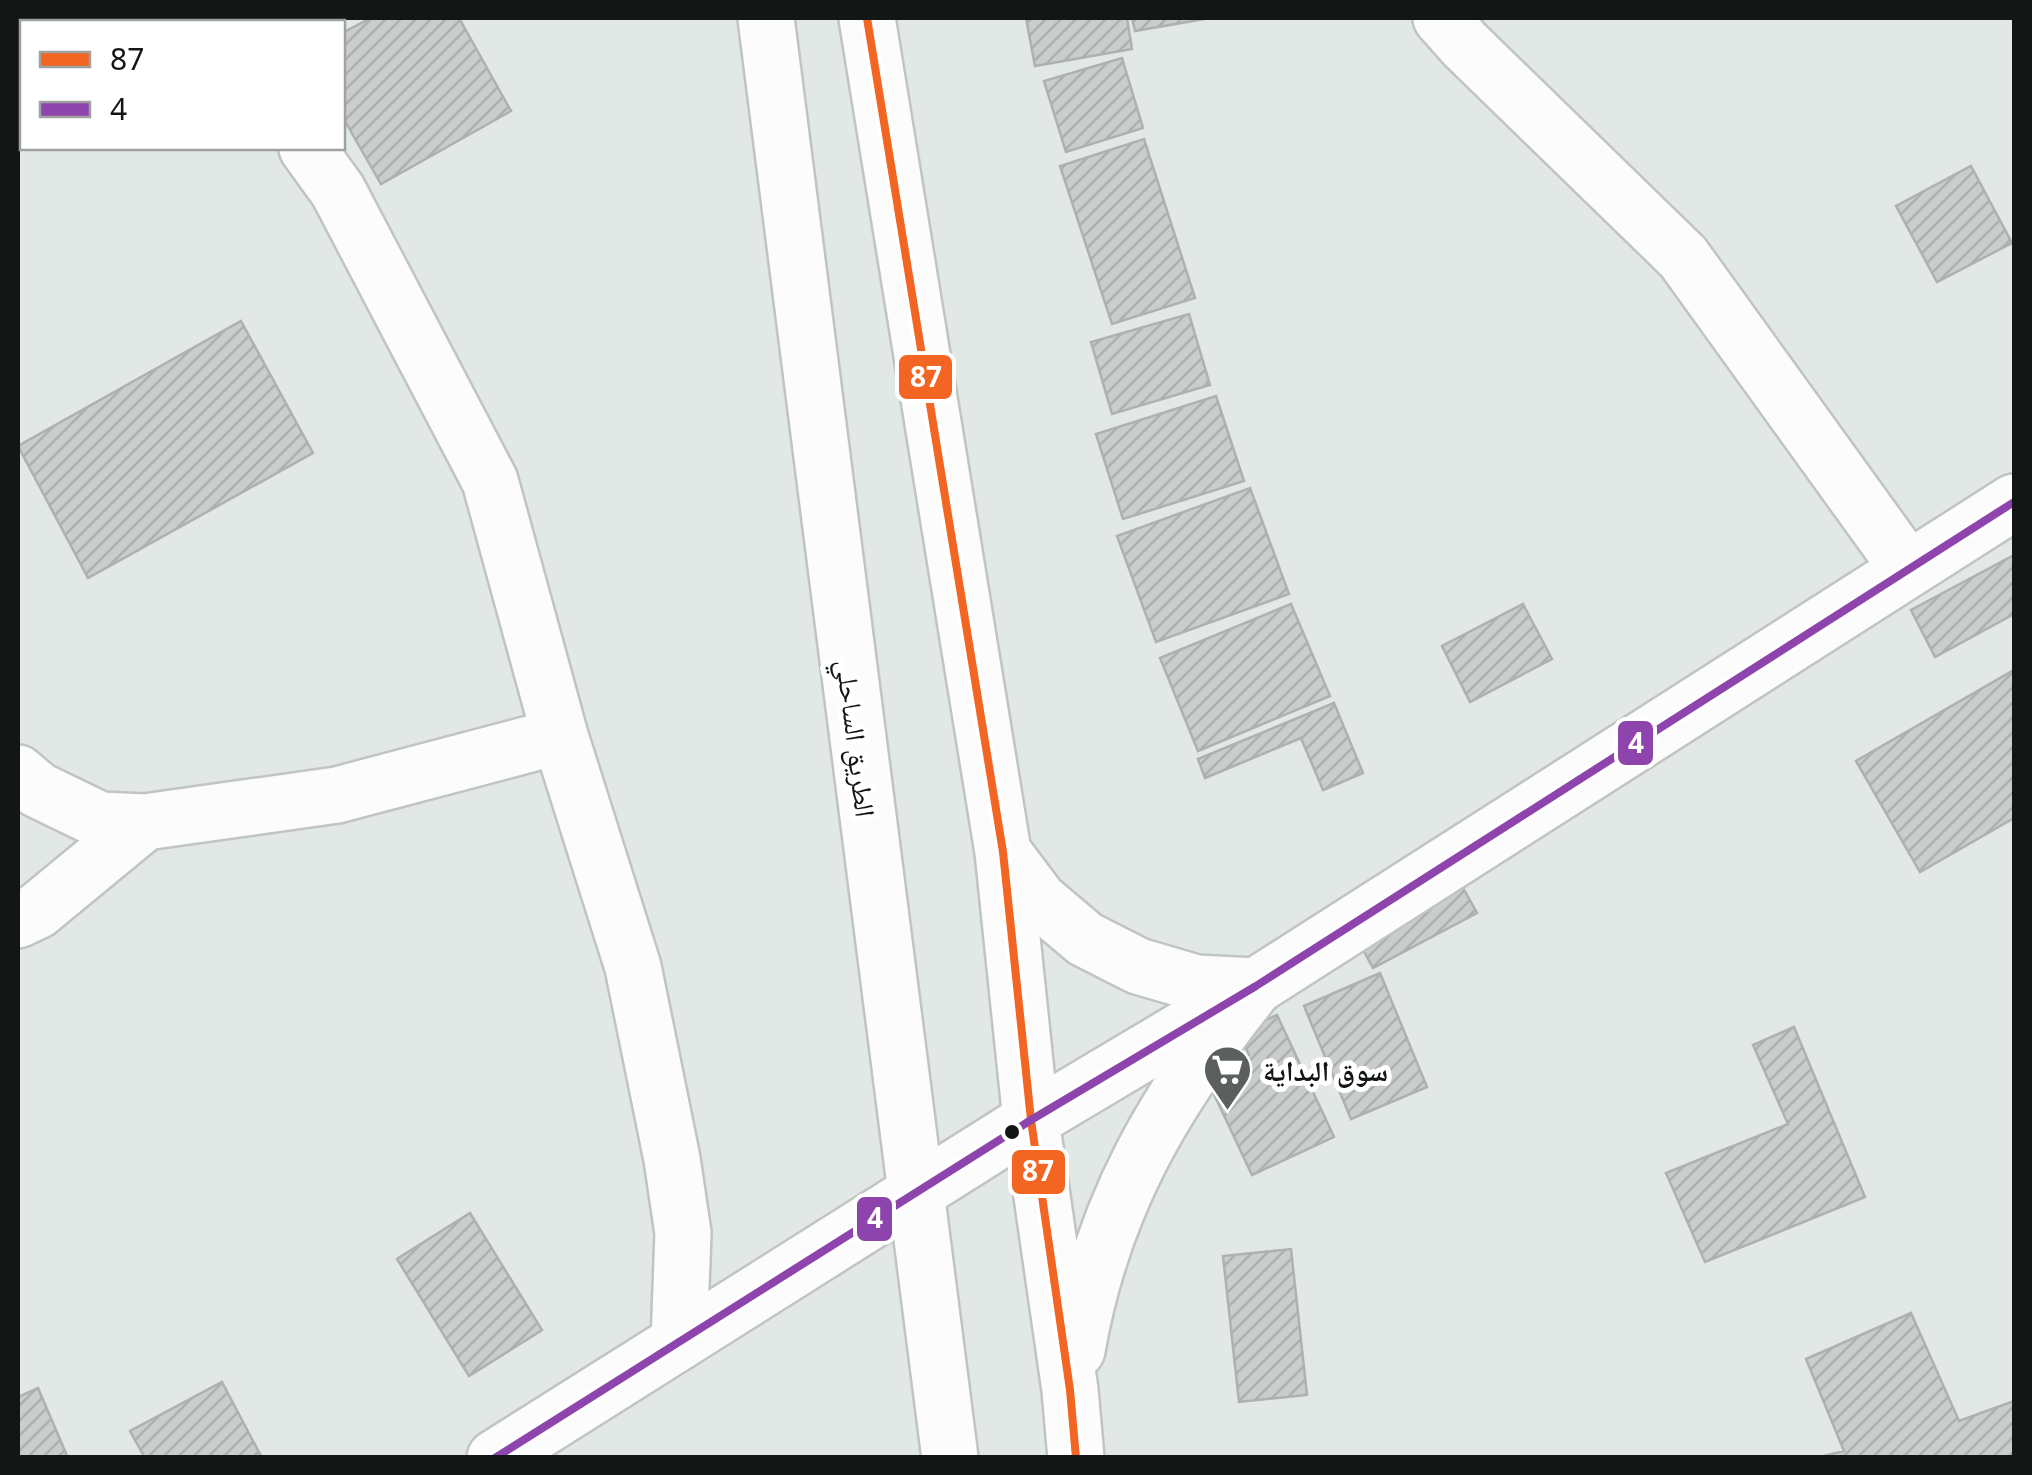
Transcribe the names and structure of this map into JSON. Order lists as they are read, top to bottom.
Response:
{
  "streets": {
    "main road": ["الطريق الساحلي"]
  },
  "places": {
    "supermarket": ["سوق البداية"]
  },
  "lines": ["transit line 87", "transit line 4"],
  "legend": ["87", "4"]
}
